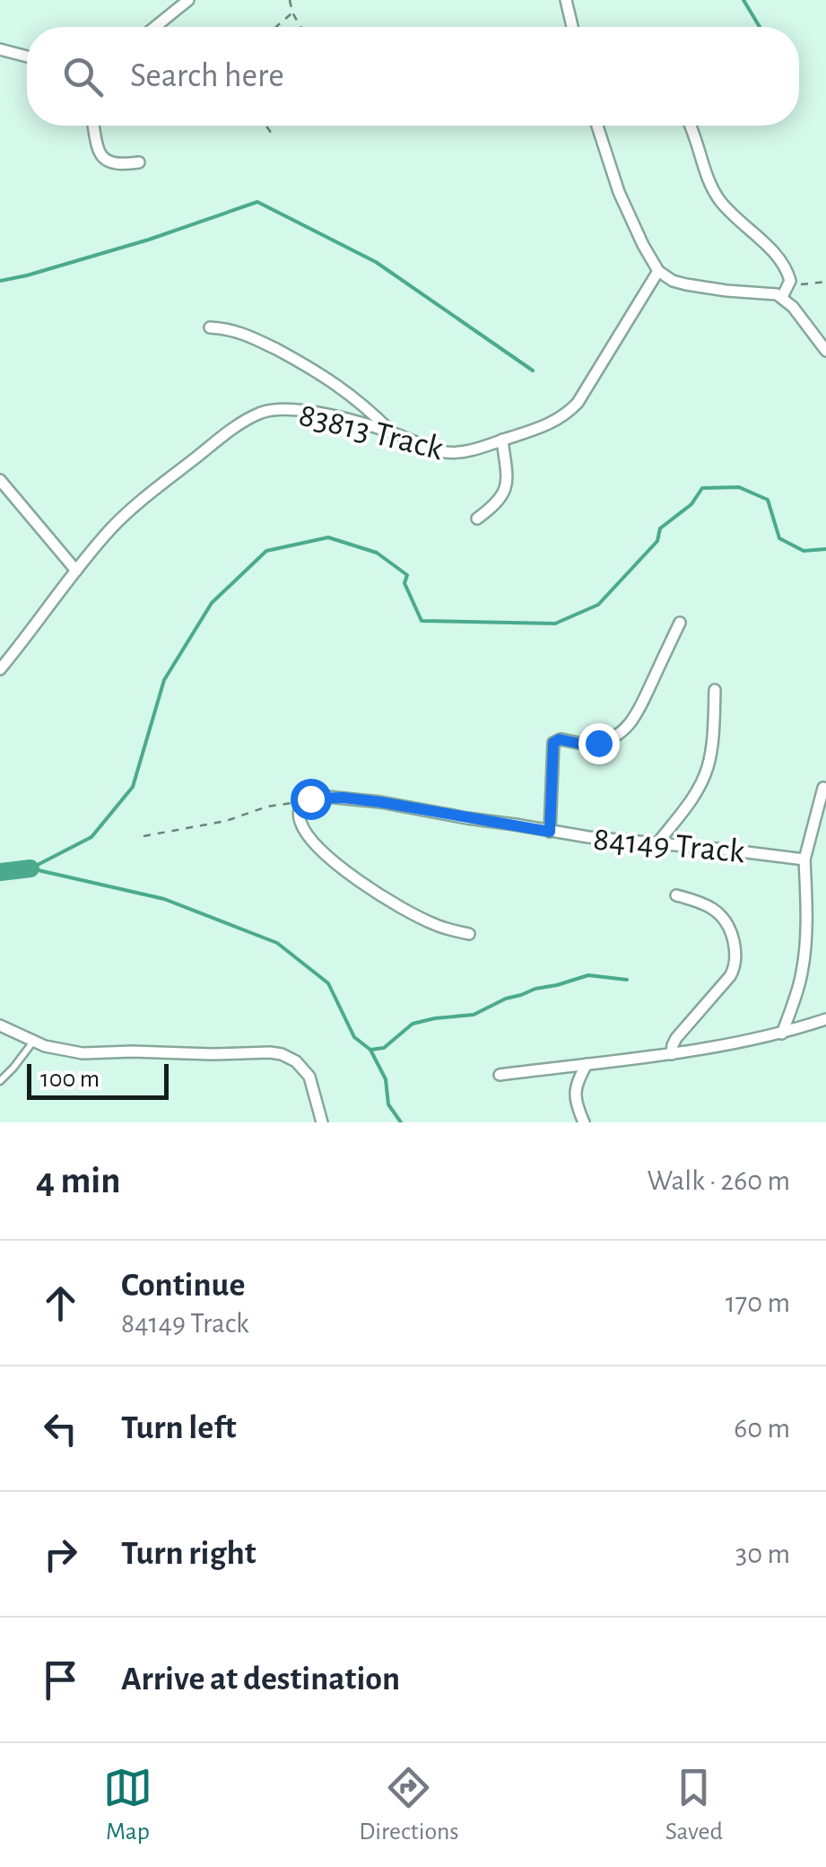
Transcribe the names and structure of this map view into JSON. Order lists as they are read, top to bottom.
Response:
{
  "streets": {
    "street": ["83813 Track", "84149 Track"]
  },
  "scale_bar": "100 m",
  "page": {
    "search": "Search here",
    "scale": "100 m",
    "heading": ["4 min", "Walk · 260 m"],
    "list": [
      ["Continue", "84149 Track", "170 m"],
      ["Turn left", "60 m"],
      ["Turn right", "30 m"],
      "Arrive at destination"
    ],
    "nav": ["Map", "Directions", "Saved"]
  }
}
